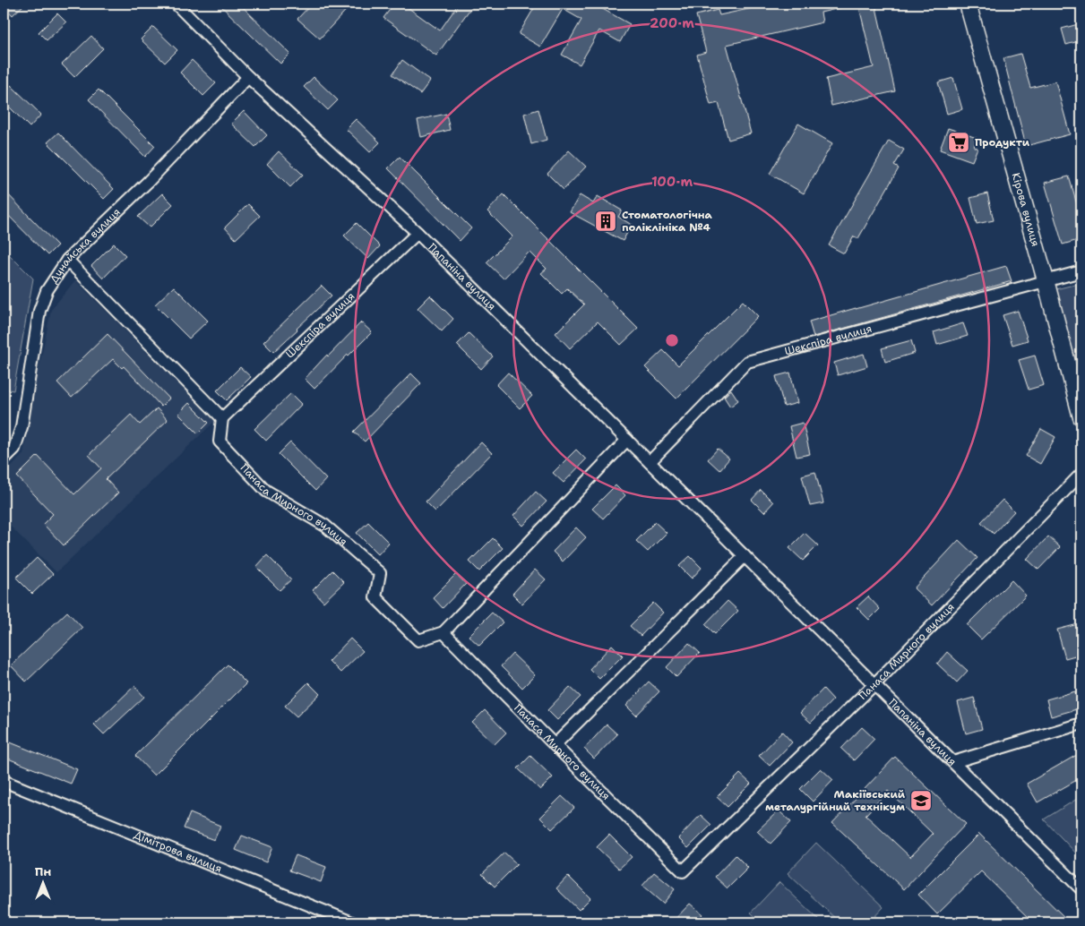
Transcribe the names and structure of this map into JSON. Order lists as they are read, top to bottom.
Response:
{
  "streets": {
    "street": [
      "Кірова вулиця",
      "Дунайська вулиця",
      "Папаніна вулиця",
      "Шекспіра вулиця",
      "Панаса Мирного вулиця",
      "Дімітрова вулиця"
    ]
  },
  "crossings": [
    ["Кірова вулиця", "Шекспіра вулиця"],
    ["Дунайська вулиця", "Папаніна вулиця"],
    ["Папаніна вулиця", "Шекспіра вулиця"],
    ["Папаніна вулиця", "Панаса Мирного вулиця"],
    ["Шекспіра вулиця", "Панаса Мирного вулиця"]
  ],
  "places": {
    "supermarket": ["Продукти"],
    "building": ["Стоматологічна поліклініка №4"],
    "school or university": ["Макіївський металургійний технікум"]
  },
  "north": "top",
  "rings": ["200 m", "100 m"]
}
